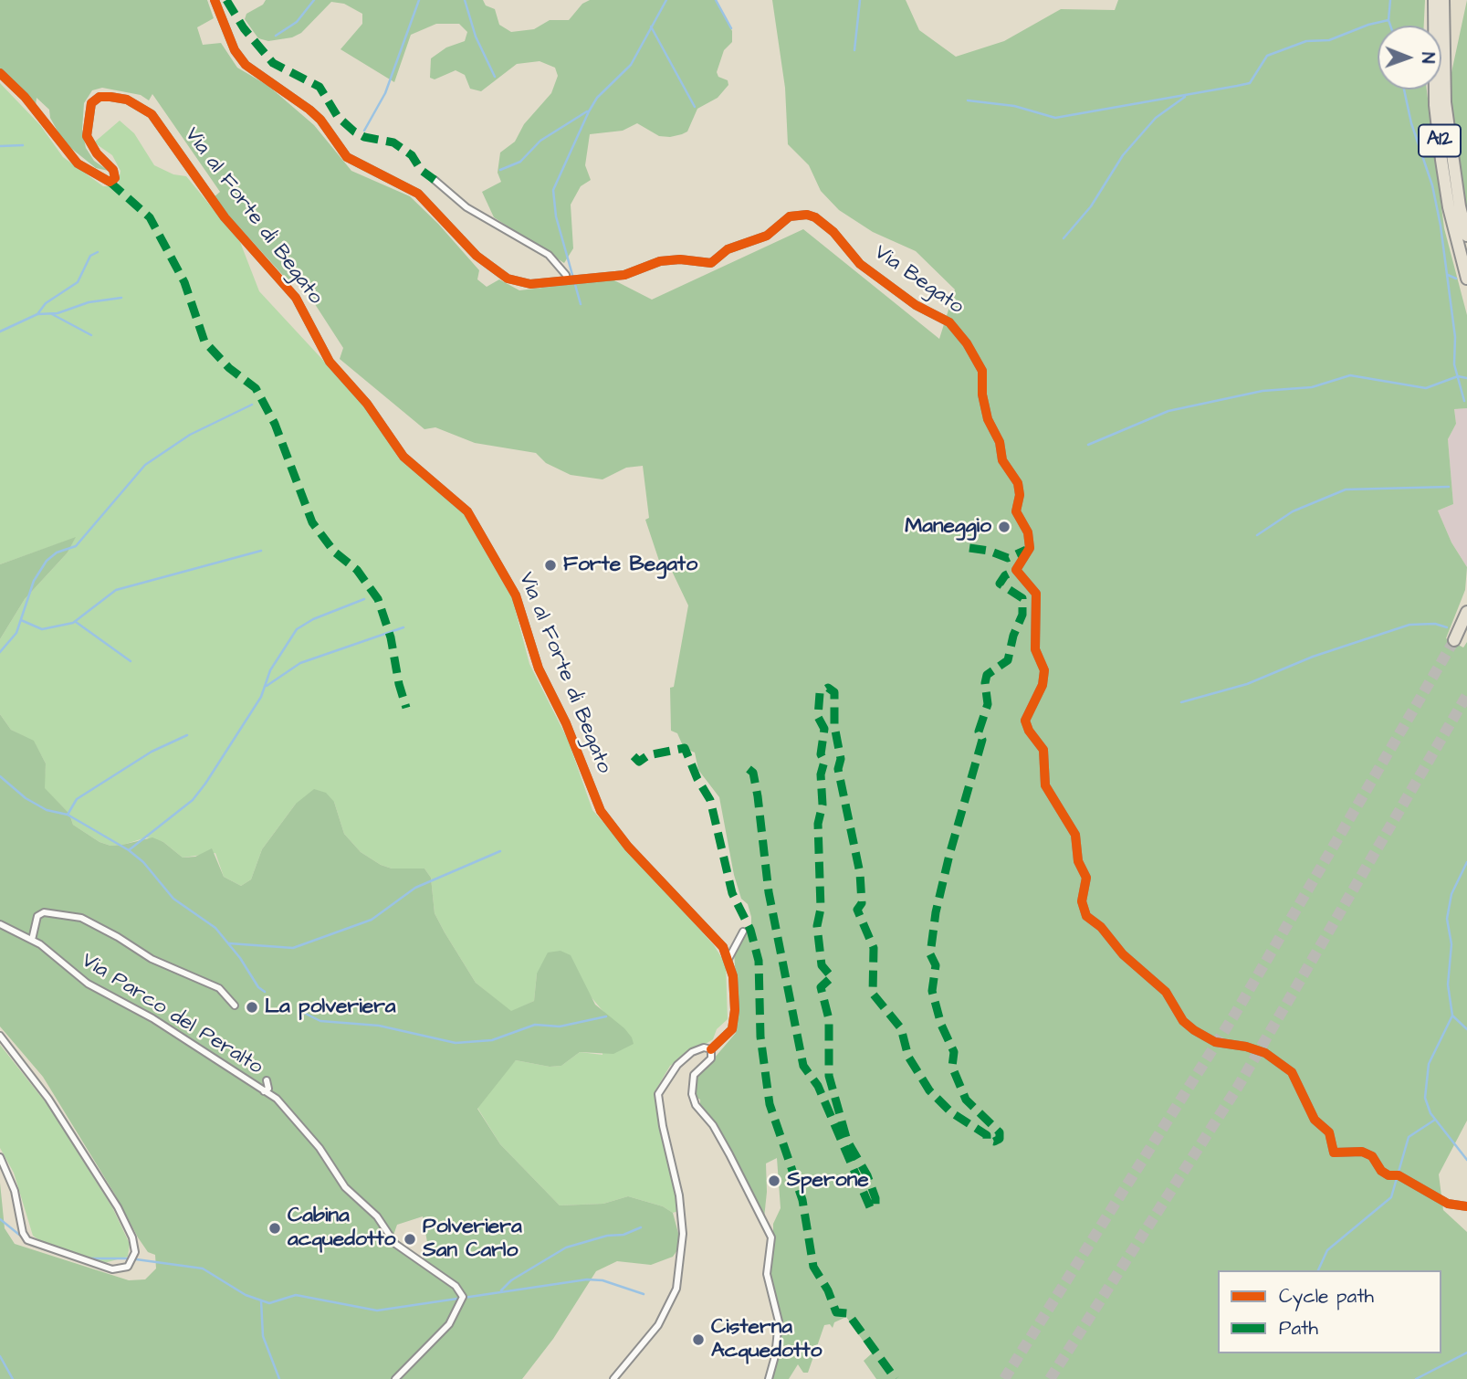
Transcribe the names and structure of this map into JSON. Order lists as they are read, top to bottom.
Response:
{
  "streets": {
    "highway": ["A12"],
    "street": ["Via al Forte di Begato", "Via Begato", "Via Parco del Peralto"]
  },
  "places": [
    "Maneggio",
    "Forte Begato",
    "La polveriera",
    "Sperone",
    "Cabina acquedotto",
    "Polveriera San Carlo",
    "Cisterna Acquedotto"
  ],
  "legend": ["Cycle path", "Path"],
  "north": "right"
}
